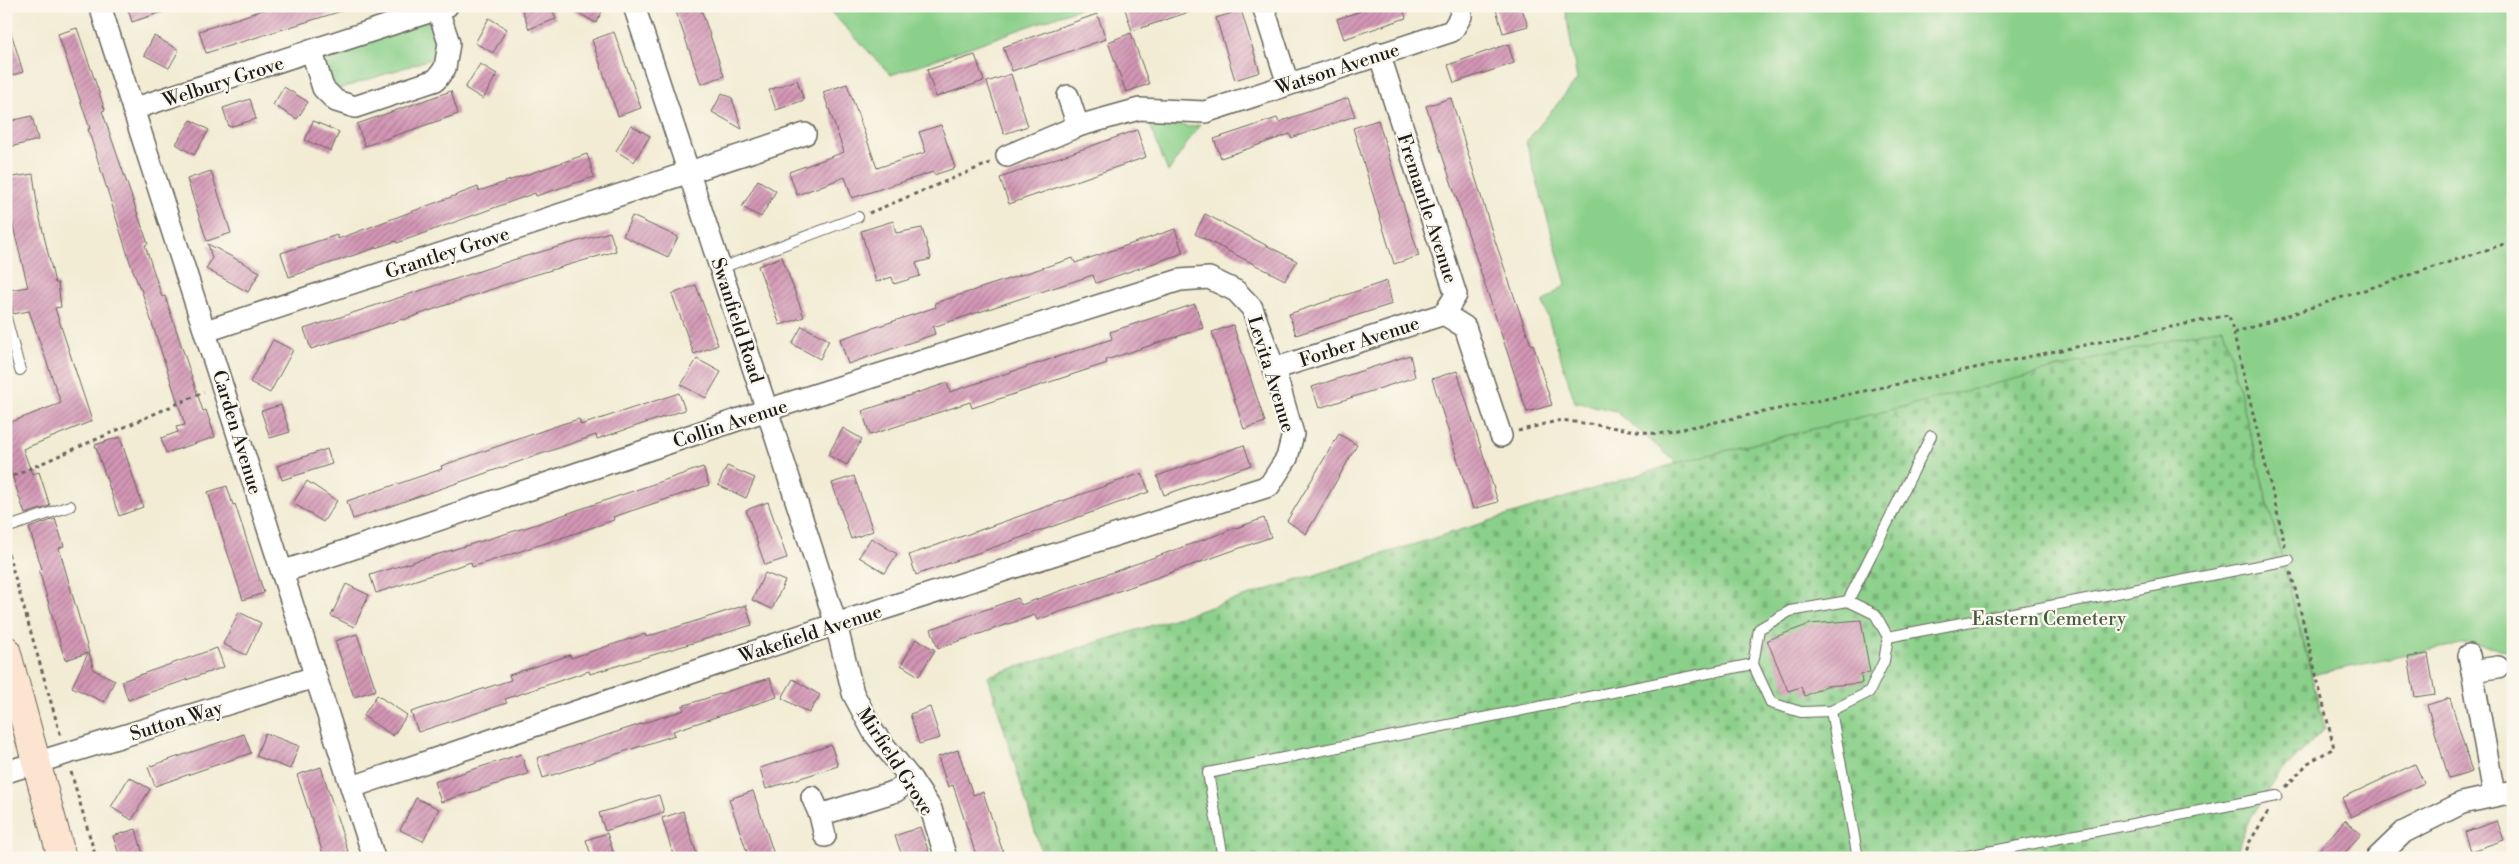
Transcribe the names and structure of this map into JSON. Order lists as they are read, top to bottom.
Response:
{
  "streets": {
    "street": [
      "Watson Avenue",
      "Welbury Grove",
      "Fremantle Avenue",
      "Grantley Grove",
      "Swanfield Road",
      "Forber Avenue",
      "Levita Avenue",
      "Collin Avenue",
      "Carden Avenue",
      "Wakefield Avenue",
      "Sutton Way",
      "Mirfield Grove"
    ]
  },
  "crossings": [
    ["Watson Avenue", "Fremantle Avenue"],
    ["Welbury Grove", "Carden Avenue"],
    ["Fremantle Avenue", "Forber Avenue"],
    ["Grantley Grove", "Swanfield Road"],
    ["Grantley Grove", "Carden Avenue"],
    ["Swanfield Road", "Collin Avenue"],
    ["Swanfield Road", "Wakefield Avenue"],
    ["Swanfield Road", "Mirfield Grove"],
    ["Forber Avenue", "Levita Avenue"],
    ["Levita Avenue", "Collin Avenue"],
    ["Levita Avenue", "Wakefield Avenue"],
    ["Collin Avenue", "Carden Avenue"],
    ["Carden Avenue", "Wakefield Avenue"],
    ["Carden Avenue", "Sutton Way"]
  ],
  "parks": ["Eastern Cemetery"]
}
